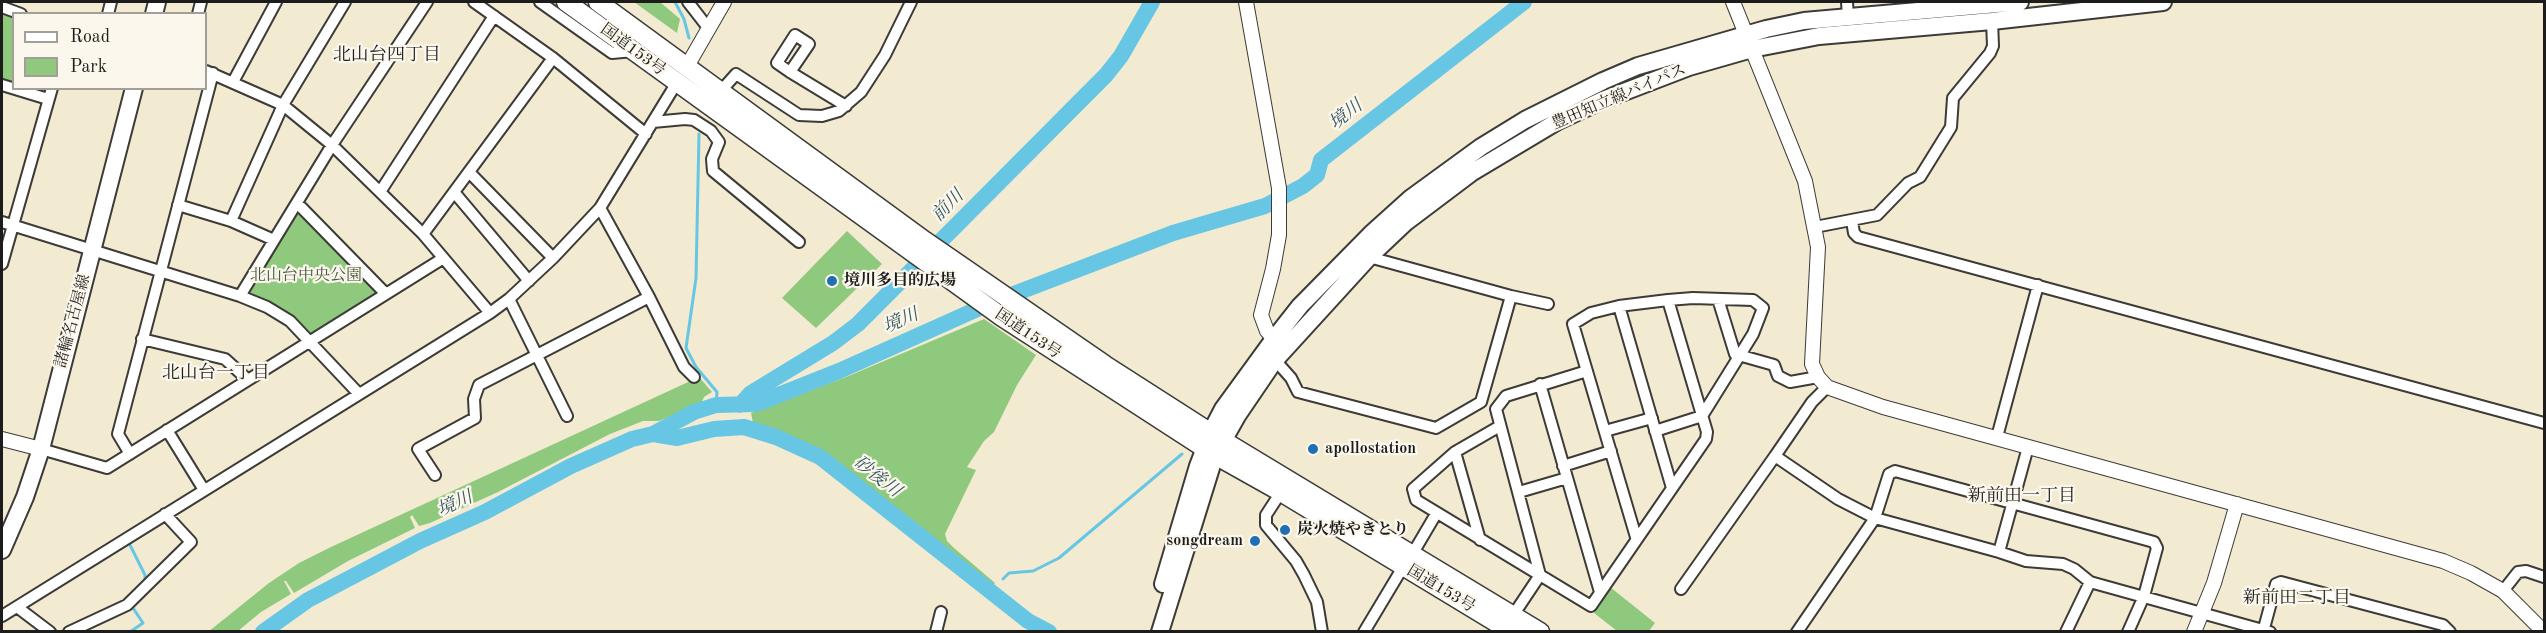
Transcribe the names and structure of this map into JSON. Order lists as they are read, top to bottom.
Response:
{
  "streets": {
    "highway": ["国道153号"],
    "main road": ["豊田知立線バイパス", "諸輪名古屋線"]
  },
  "crossings": [
    ["国道153号", "豊田知立線バイパス"]
  ],
  "districts": [
    "北山台四丁目",
    "北山台一丁目",
    "新前田一丁目",
    "新前田二丁目"
  ],
  "water": ["境川", "前川", "砂後川"],
  "parks": ["北山台中央公園"],
  "places": [
    "境川多目的広場",
    "apollostation",
    "炭火焼やきとり",
    "songdream"
  ],
  "legend": ["Road", "Park"]
}
